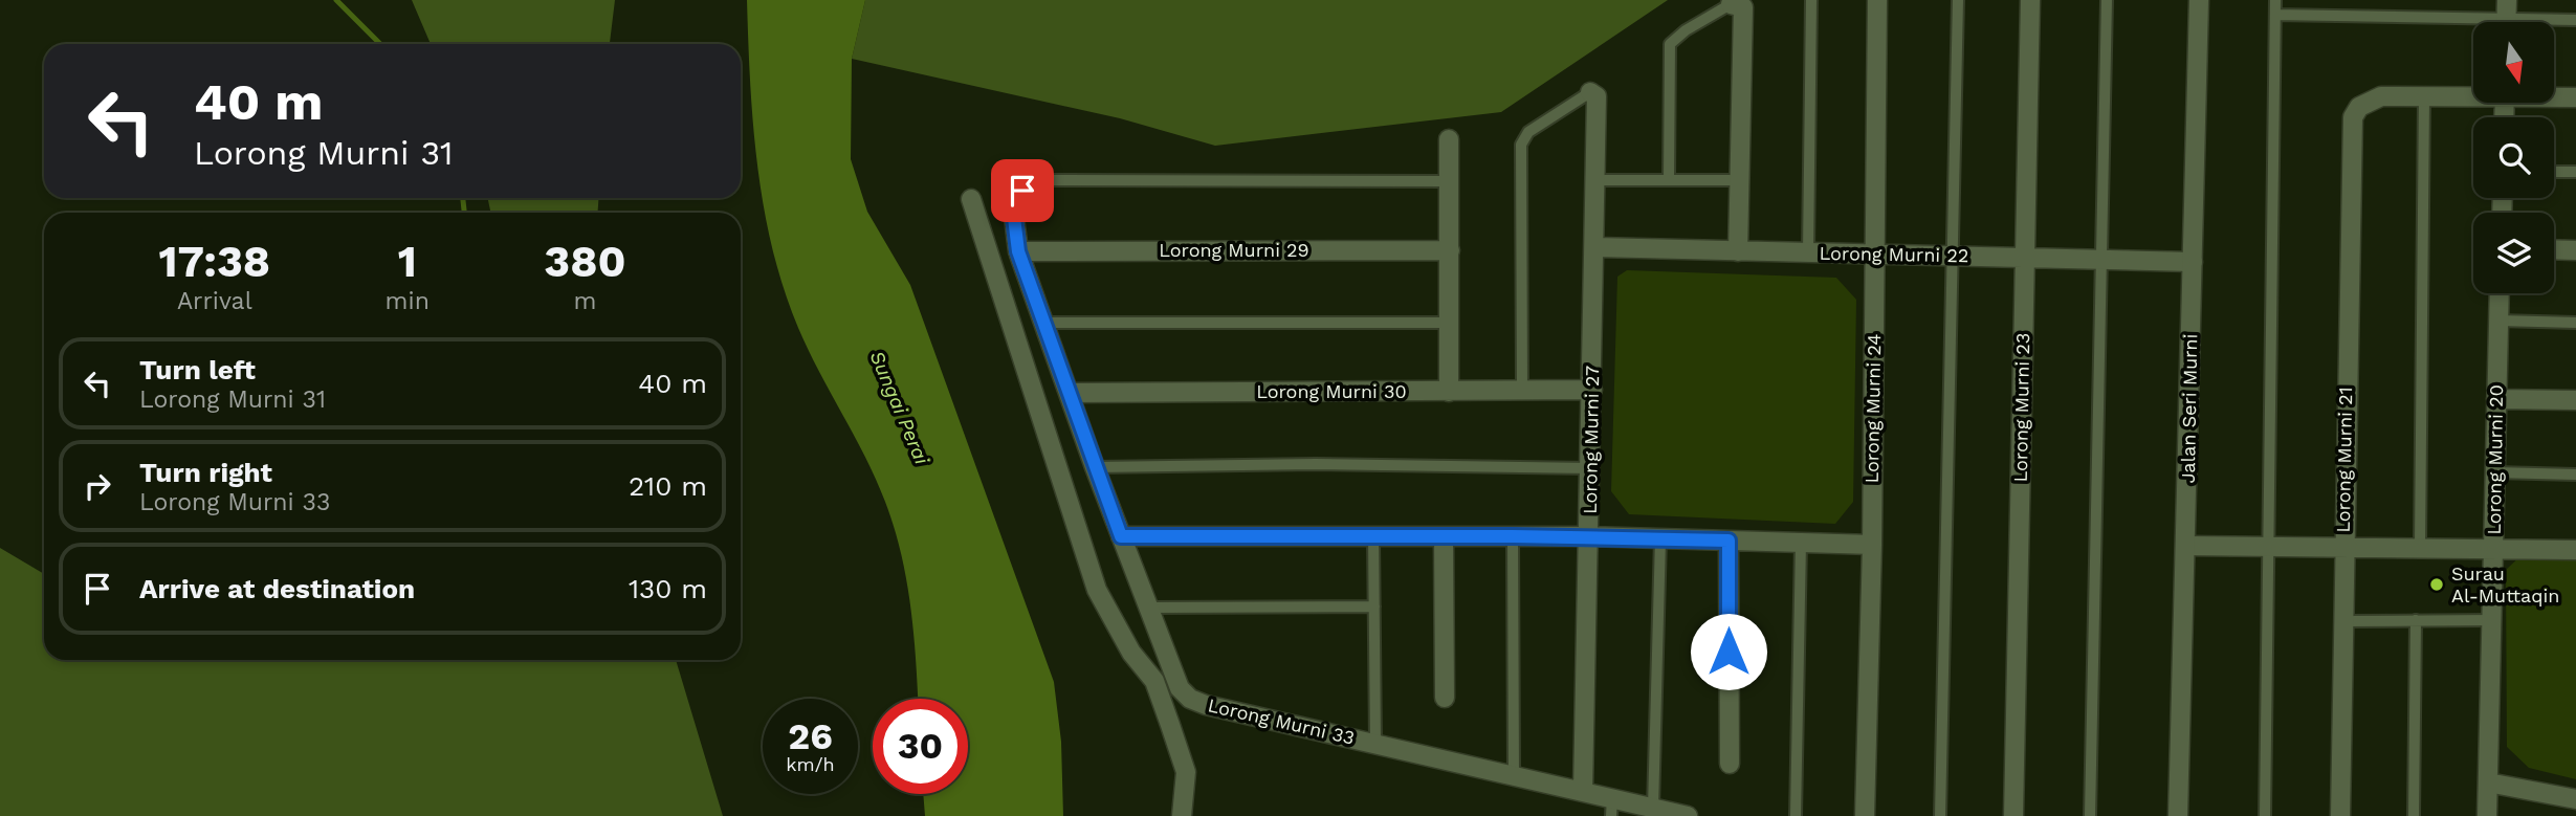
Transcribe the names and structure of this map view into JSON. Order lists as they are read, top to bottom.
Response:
{
  "streets": {
    "street": [
      "Lorong Murni 29",
      "Lorong Murni 22",
      "Lorong Murni 30",
      "Lorong Murni 23",
      "Lorong Murni 24",
      "Jalan Seri Murni",
      "Lorong Murni 27",
      "Lorong Murni 21",
      "Lorong Murni 20",
      "Lorong Murni 33"
    ]
  },
  "crossings": [
    ["Lorong Murni 29", "Lorong Murni 33"],
    ["Lorong Murni 22", "Lorong Murni 23"],
    ["Lorong Murni 22", "Lorong Murni 24"],
    ["Lorong Murni 22", "Jalan Seri Murni"],
    ["Lorong Murni 22", "Lorong Murni 27"],
    ["Lorong Murni 30", "Lorong Murni 27"],
    ["Lorong Murni 30", "Lorong Murni 33"],
    ["Lorong Murni 27", "Lorong Murni 33"]
  ],
  "water": ["Sungai Perai"],
  "places": ["Surau Al-Muttaqin"],
  "north": "bottom",
  "page": {
    "turn": ["40 m", "Lorong Murni 31"],
    "eta": [
      "17:38",
      "Arrival",
      "1",
      "min",
      "380",
      "m"
    ],
    "list": [
      {
        "name": "Turn left",
        "note": "Lorong Murni 31",
        "value": "40 m"
      },
      {
        "name": "Turn right",
        "note": "Lorong Murni 33",
        "value": "210 m"
      },
      {
        "name": "Arrive at destination",
        "value": "130 m"
      }
    ],
    "speed": "26 km/h",
    "limit": "30"
  }
}
